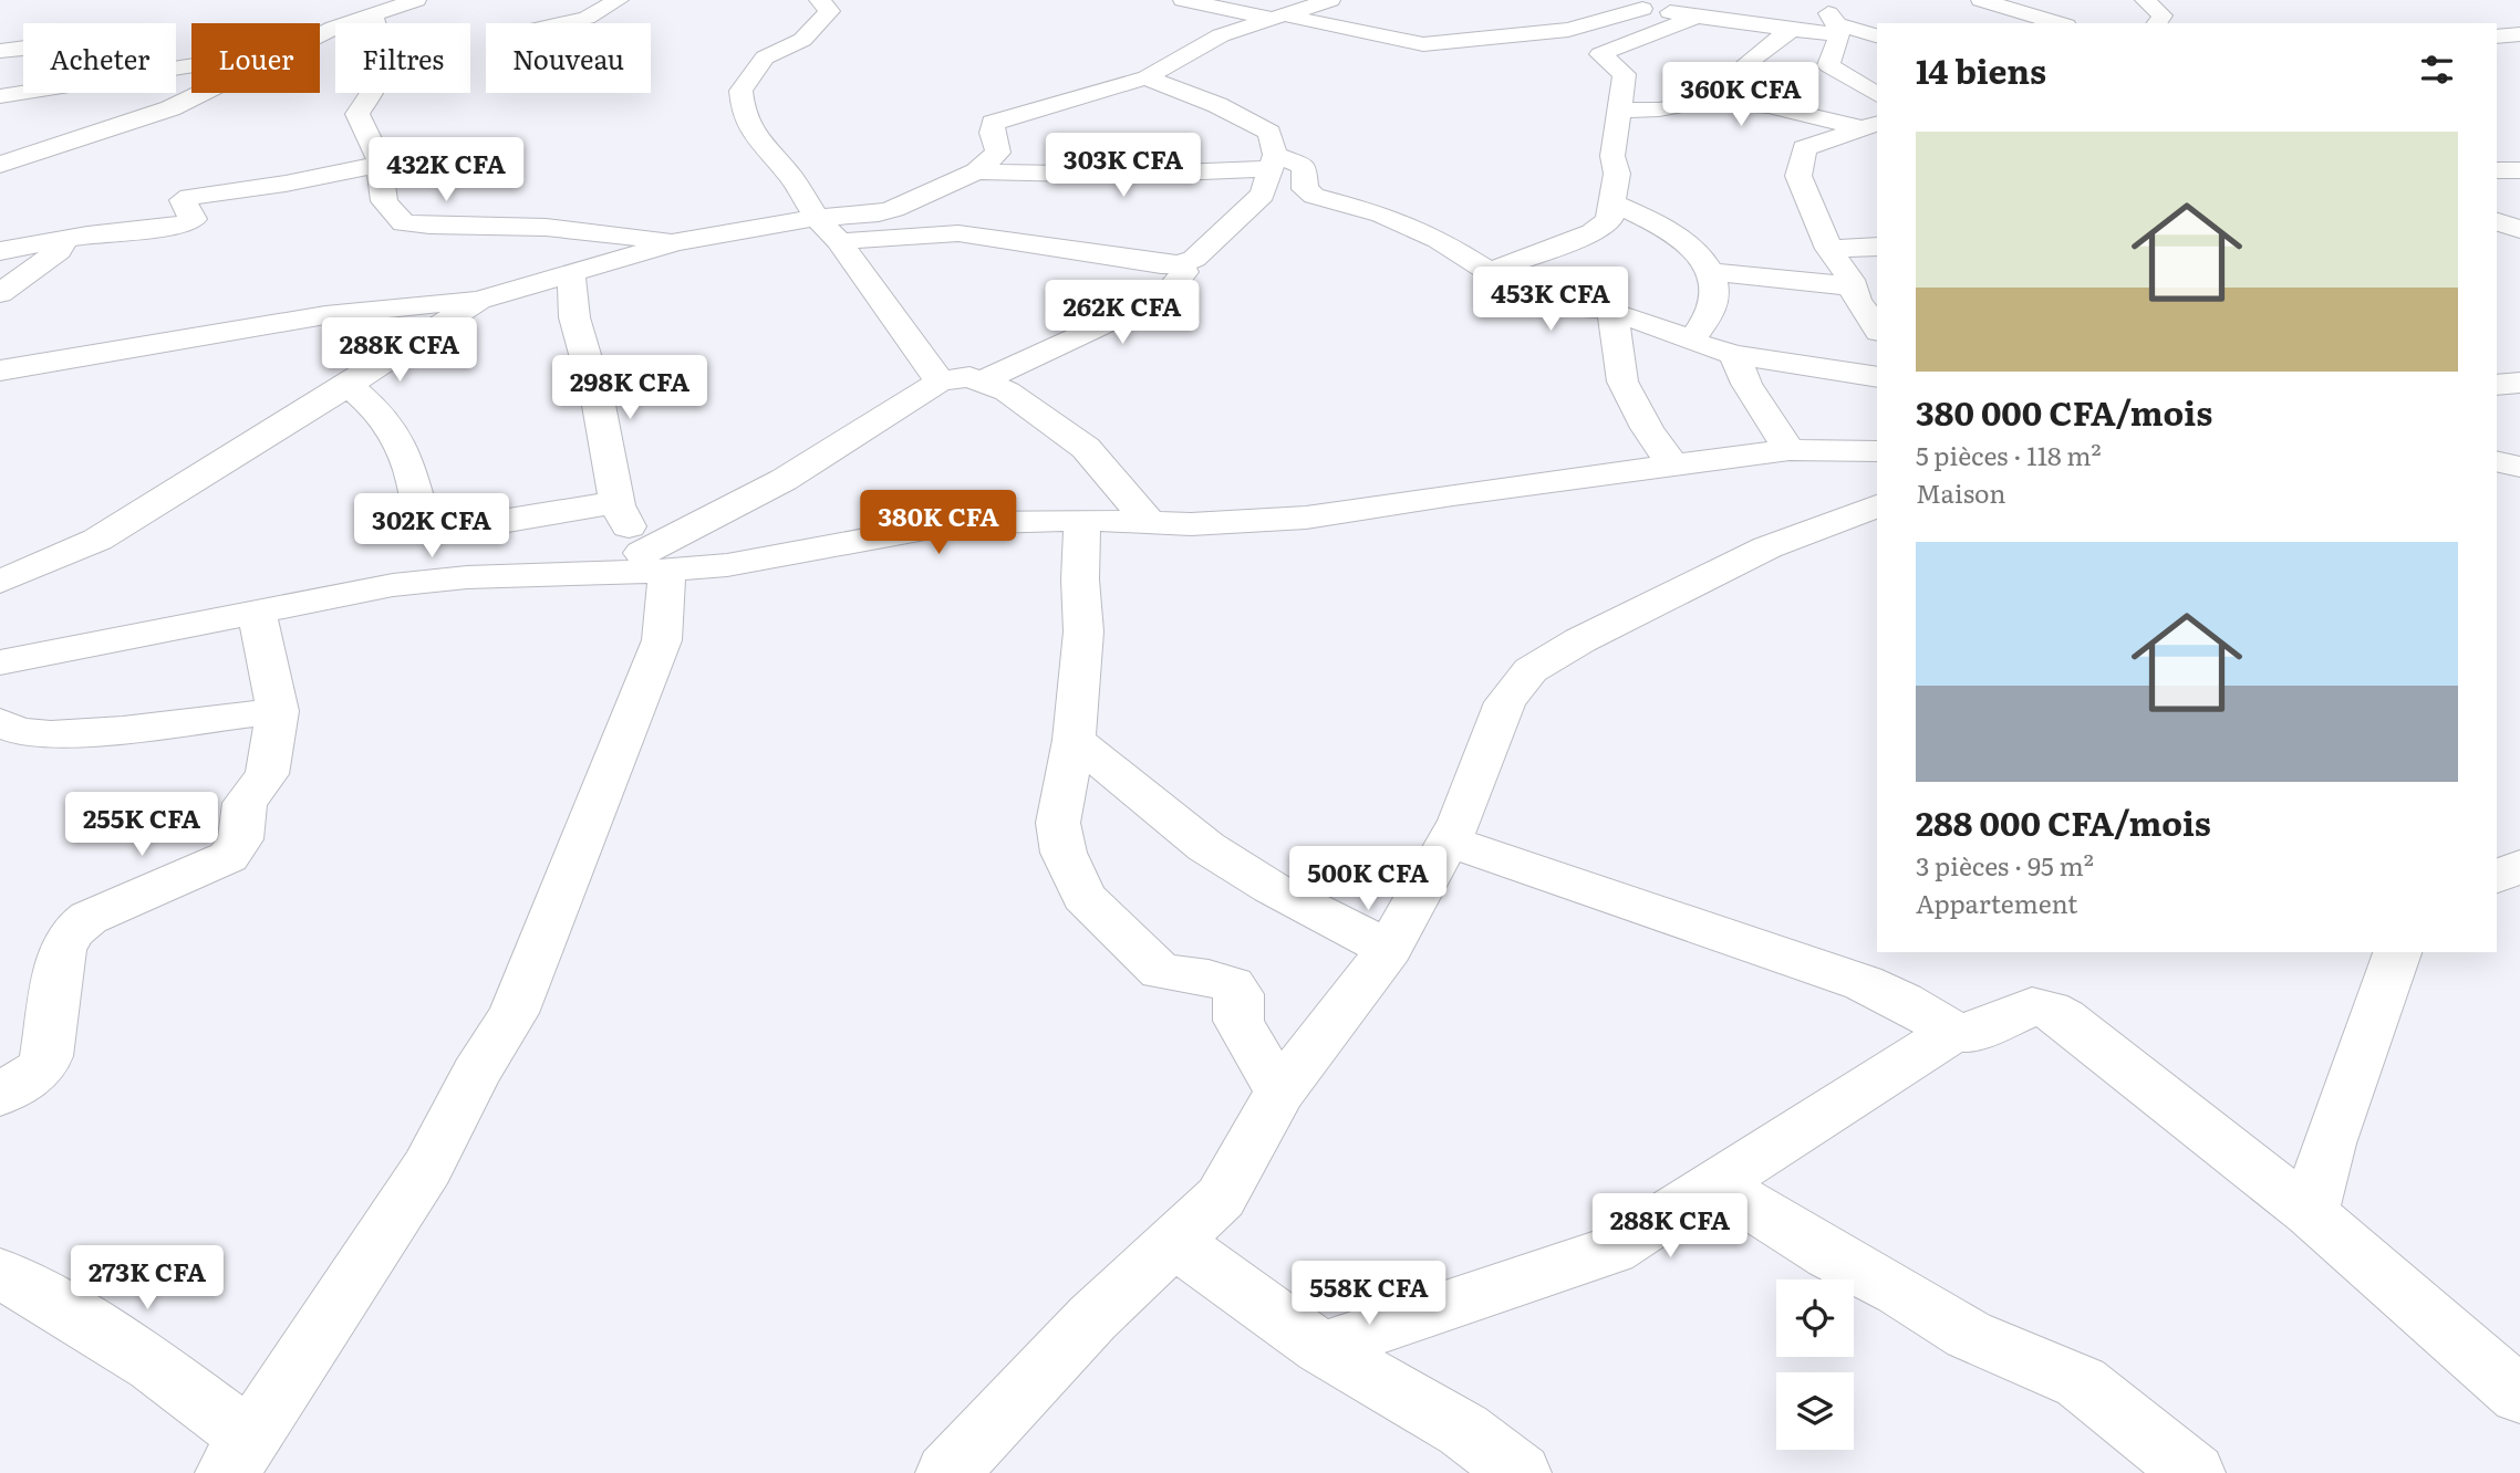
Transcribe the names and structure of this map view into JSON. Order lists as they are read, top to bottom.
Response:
{
  "page": {
    "chip": [
      "Acheter",
      "Louer",
      "Filtres",
      "Nouveau"
    ],
    "heading": "14 biens",
    "price": [
      "360K CFA",
      "303K CFA",
      "432K CFA",
      "453K CFA",
      "262K CFA",
      "288K CFA",
      "298K CFA",
      "380K CFA",
      "302K CFA",
      "255K CFA",
      "500K CFA",
      "288K CFA",
      "273K CFA",
      "558K CFA"
    ],
    "list": [
      {
        "name": "380 000 CFA/mois",
        "note": "5 pièces · 118 m² · Maison"
      },
      {
        "name": "288 000 CFA/mois",
        "note": "3 pièces · 95 m² · Appartement"
      }
    ]
  }
}
